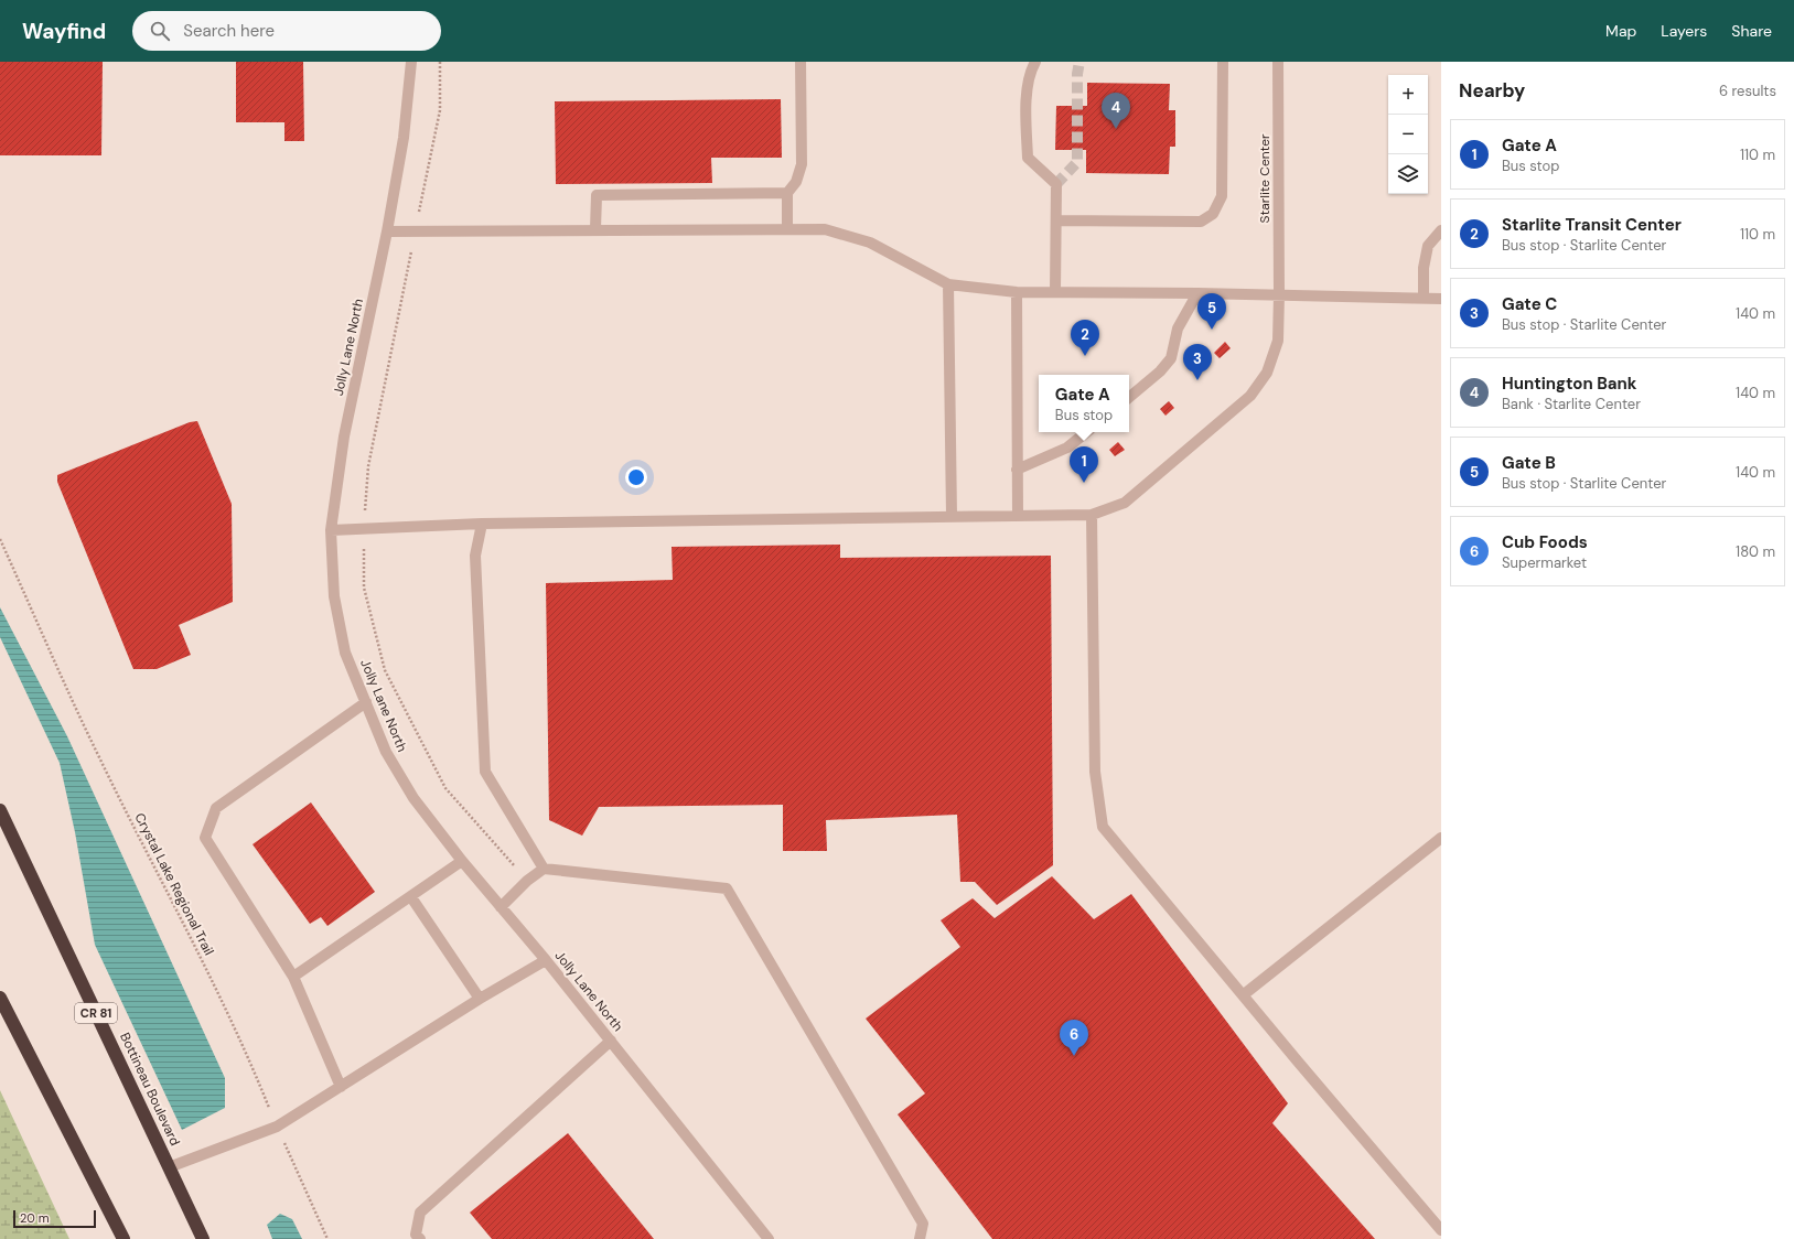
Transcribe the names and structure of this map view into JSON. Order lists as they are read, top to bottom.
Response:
{
  "streets": {
    "highway": ["CR 81", "Bottineau Boulevard"],
    "street": ["Starlite Center", "Jolly Lane North"],
    "path": ["Crystal Lake Regional Trail"]
  },
  "crossings": [
    ["Starlite Center", "Jolly Lane North"]
  ],
  "scale_bar": "20 m",
  "page": {
    "header": "Wayfind",
    "search": "Search here",
    "nav": ["Map", "Layers", "Share"],
    "heading": ["Nearby", "6 results"],
    "map_buttons": ["+", "−"],
    "pins": [
      "4",
      "5",
      "2",
      "3",
      "1",
      "6"
    ],
    "list": [
      {
        "mark": "1",
        "name": "Gate A",
        "note": "Bus stop",
        "value": "110 m"
      },
      {
        "mark": "2",
        "name": "Starlite Transit Center",
        "note": "Bus stop · Starlite Center",
        "value": "110 m"
      },
      {
        "mark": "3",
        "name": "Gate C",
        "note": "Bus stop · Starlite Center",
        "value": "140 m"
      },
      {
        "mark": "4",
        "name": "Huntington Bank",
        "note": "Bank · Starlite Center",
        "value": "140 m"
      },
      {
        "mark": "5",
        "name": "Gate B",
        "note": "Bus stop · Starlite Center",
        "value": "140 m"
      },
      {
        "mark": "6",
        "name": "Cub Foods",
        "note": "Supermarket",
        "value": "180 m"
      }
    ],
    "popup": ["Gate A", "Bus stop"],
    "scale": "20 m"
  }
}
